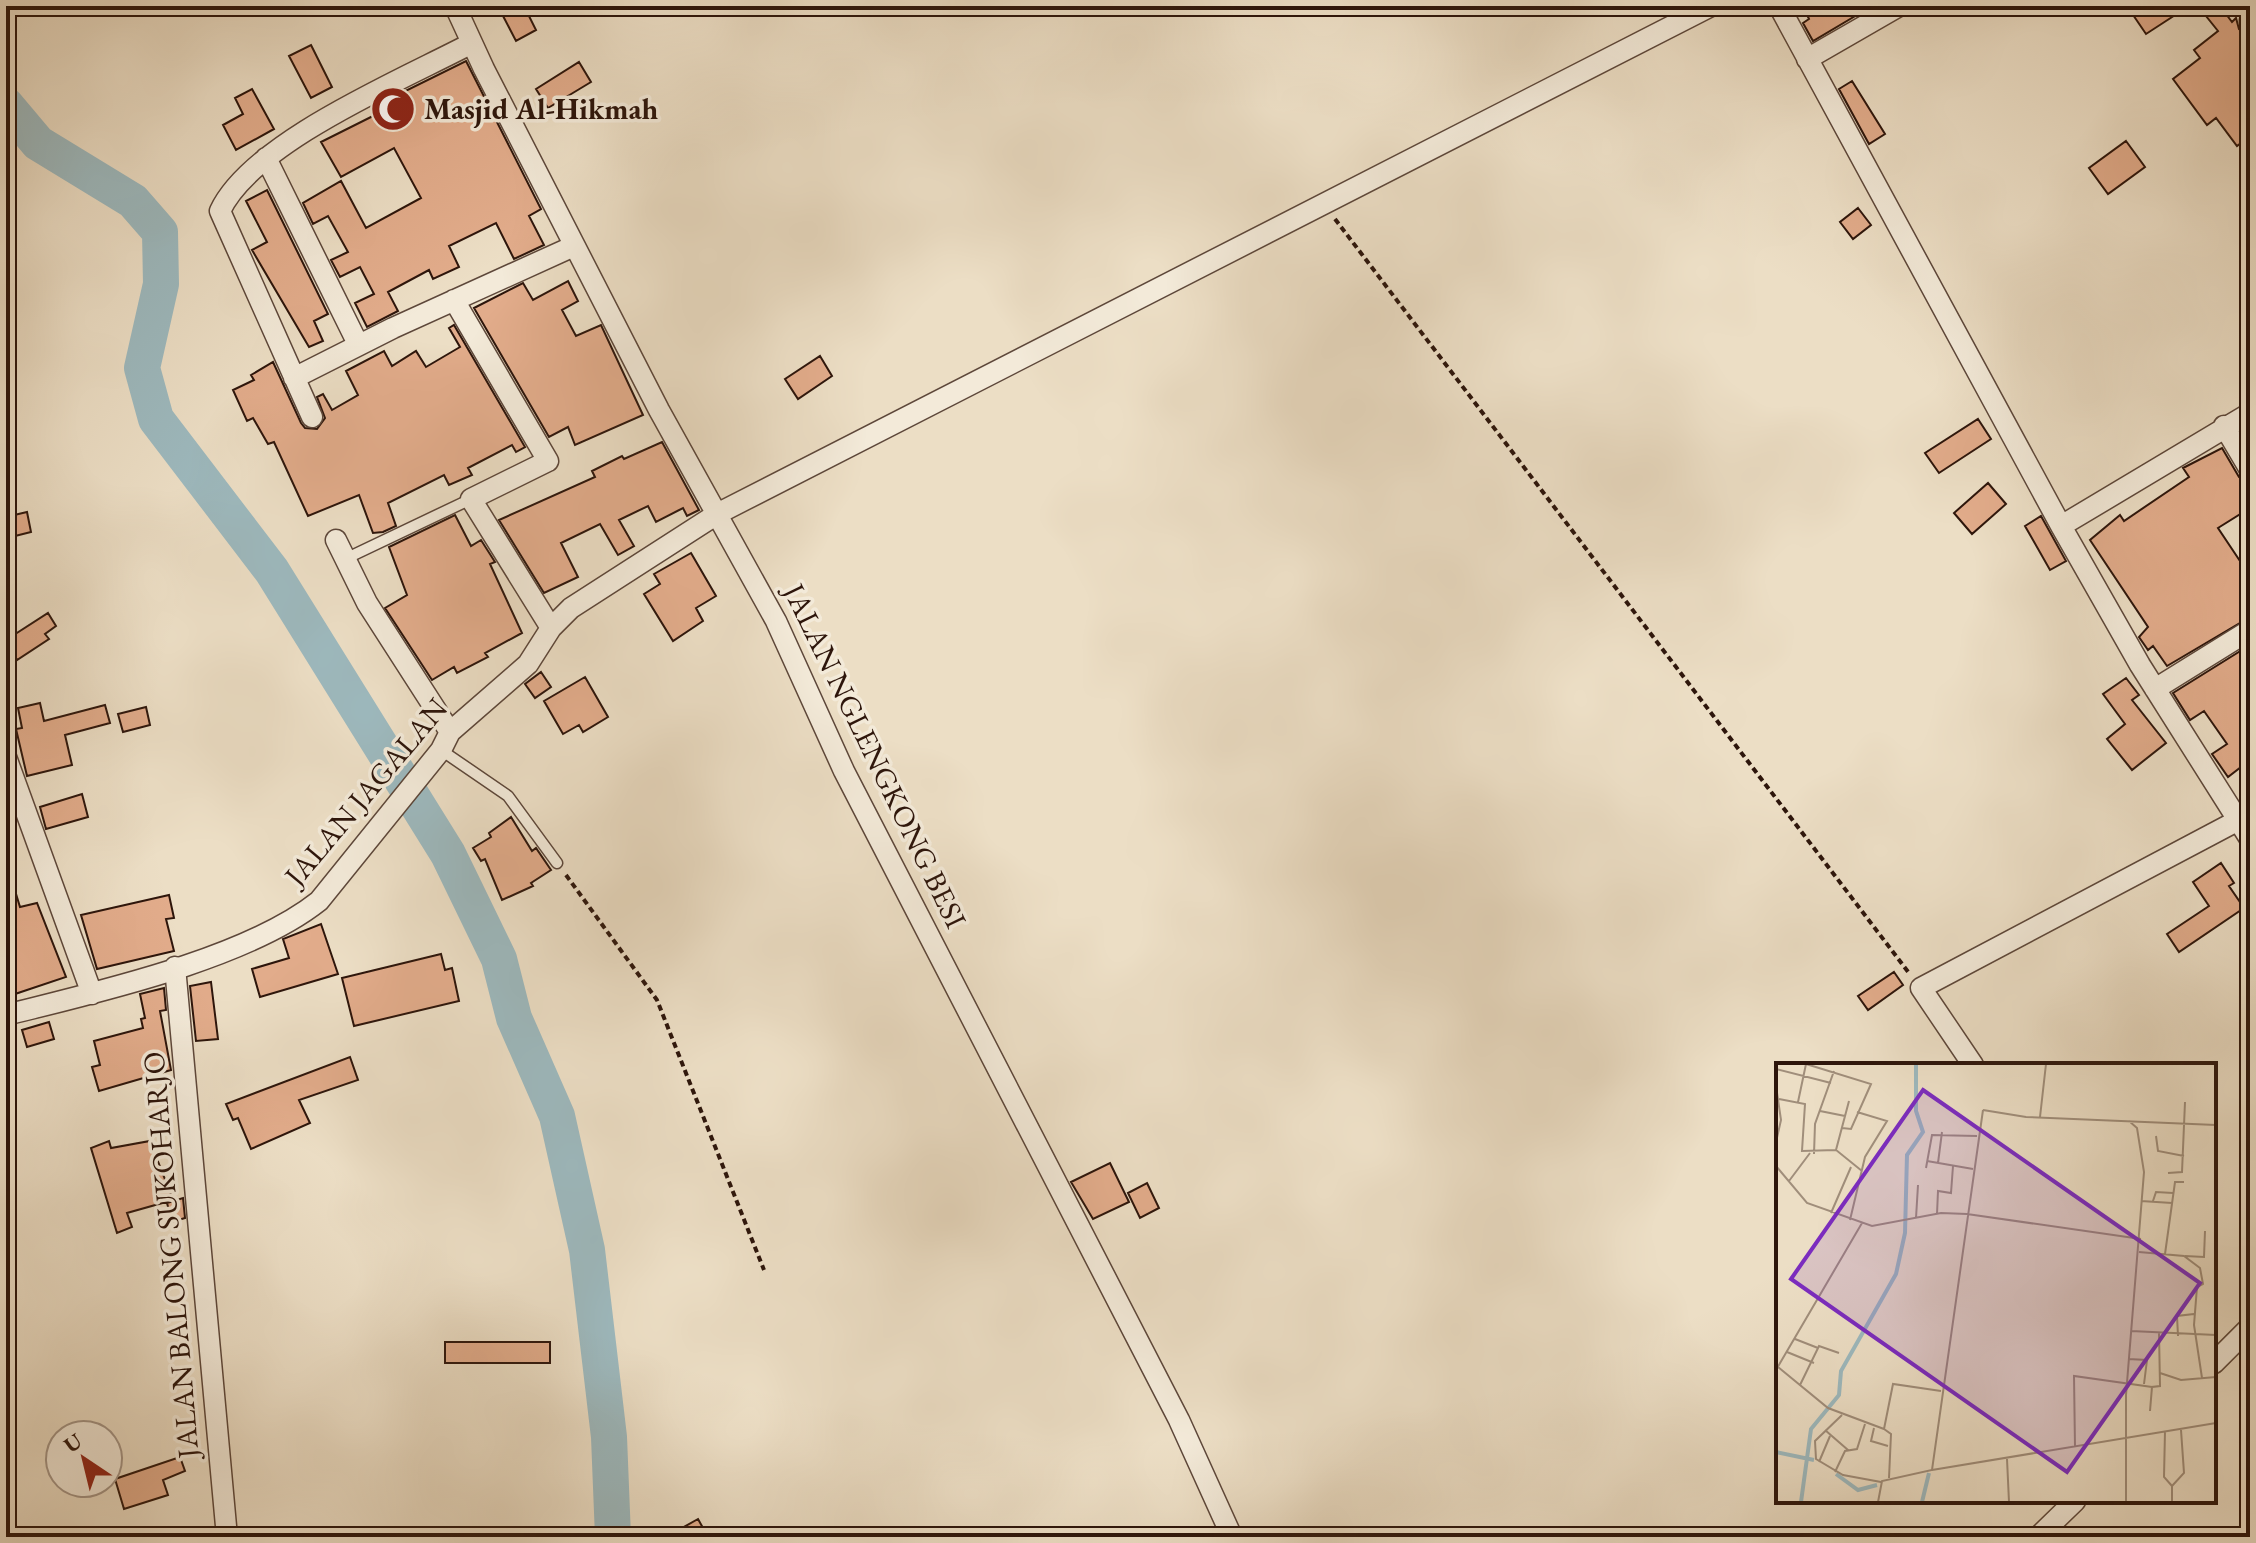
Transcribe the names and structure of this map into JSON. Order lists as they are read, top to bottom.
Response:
{
  "streets": {
    "street": ["JALAN NGLENGKONG BESI", "JALAN JAGALAN", "JALAN BALONG SUKOHARJO"]
  },
  "crossings": [
    ["JALAN NGLENGKONG BESI", "JALAN JAGALAN"],
    ["JALAN JAGALAN", "JALAN BALONG SUKOHARJO"]
  ],
  "places": {
    "mosque": ["Masjid Al-Hikmah"]
  },
  "north": "top left"
}
